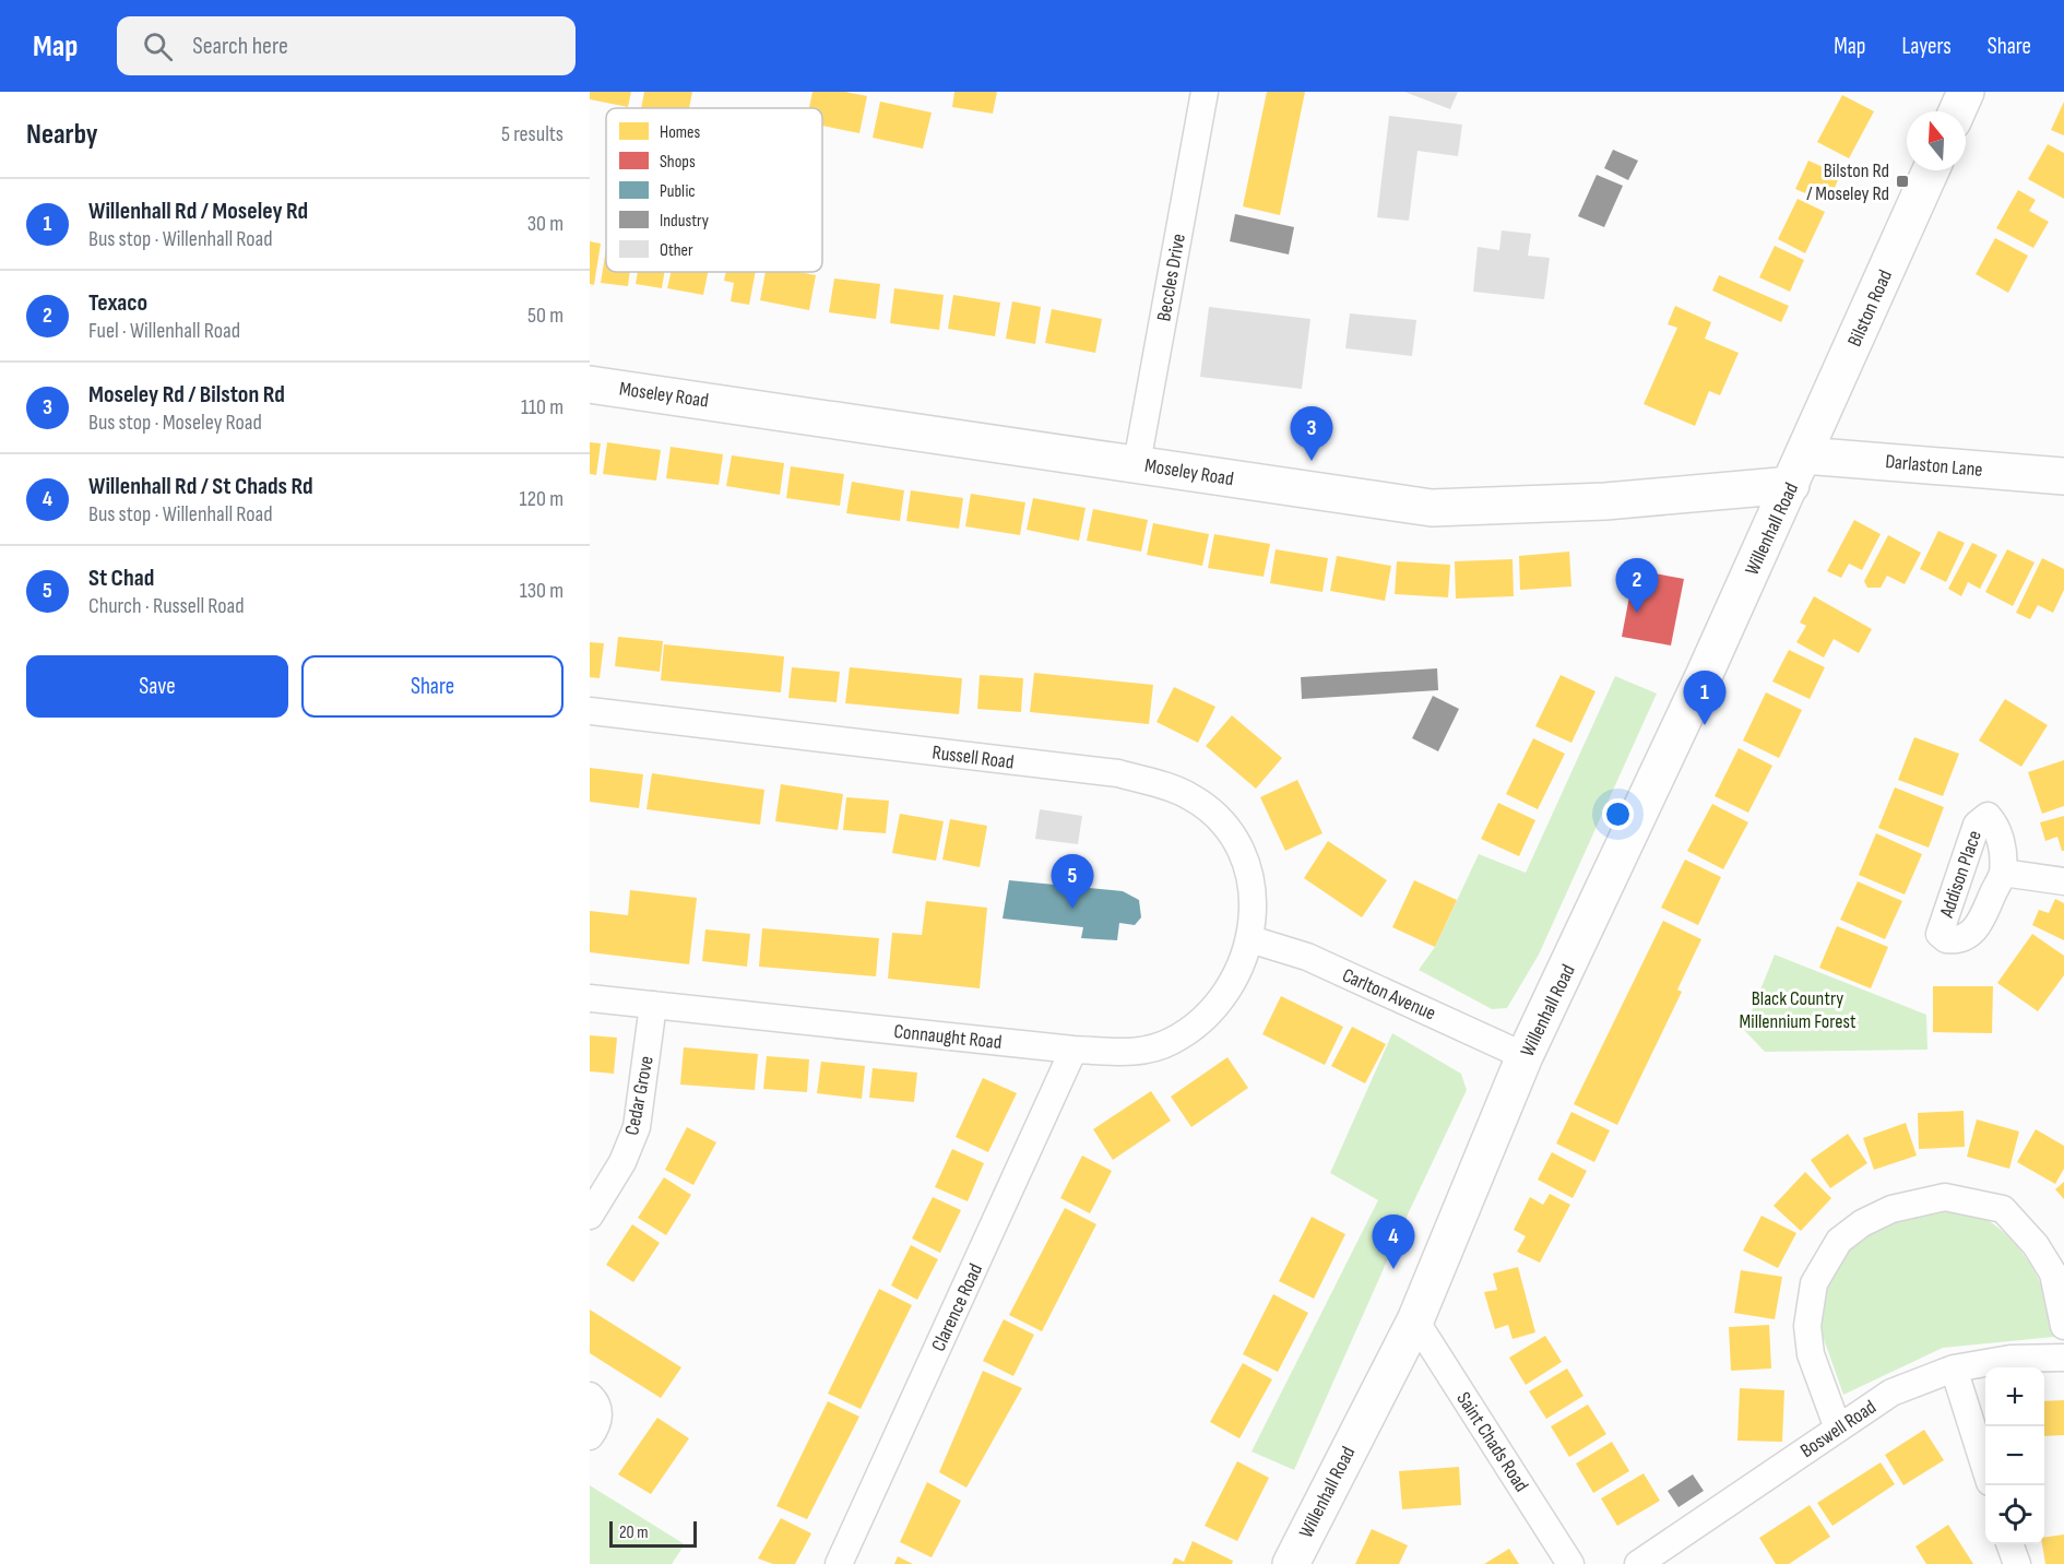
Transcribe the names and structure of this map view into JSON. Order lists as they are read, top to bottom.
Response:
{
  "streets": {
    "main road": [
      "Bilston Road",
      "Moseley Road",
      "Darlaston Lane",
      "Willenhall Road"
    ],
    "street": [
      "Beccles Drive",
      "Russell Road",
      "Addison Place",
      "Carlton Avenue",
      "Connaught Road",
      "Cedar Grove",
      "Clarence Road",
      "Boswell Road",
      "Saint Chads Road"
    ]
  },
  "crossings": [
    ["Beccles Drive", "Moseley Road"],
    ["Bilston Road", "Moseley Road"],
    ["Bilston Road", "Darlaston Lane"],
    ["Bilston Road", "Willenhall Road"],
    ["Moseley Road", "Darlaston Lane"],
    ["Moseley Road", "Willenhall Road"],
    ["Darlaston Lane", "Willenhall Road"],
    ["Willenhall Road", "Carlton Avenue"],
    ["Willenhall Road", "Saint Chads Road"],
    ["Russell Road", "Carlton Avenue"],
    ["Russell Road", "Connaught Road"],
    ["Carlton Avenue", "Connaught Road"],
    ["Connaught Road", "Cedar Grove"],
    ["Connaught Road", "Clarence Road"]
  ],
  "parks": ["Black Country Millennium Forest"],
  "places": {
    "transit": ["Bilston Rd / Moseley Rd"]
  },
  "legend": [
    "Homes",
    "Shops",
    "Public",
    "Industry",
    "Other"
  ],
  "scale_bar": "20 m",
  "north": "top",
  "page": {
    "header": "Map",
    "search": "Search here",
    "nav": ["Map", "Layers", "Share"],
    "heading": ["Nearby", "5 results"],
    "list": [
      {
        "mark": "1",
        "name": "Willenhall Rd / Moseley Rd",
        "note": "Bus stop · Willenhall Road",
        "value": "30 m"
      },
      {
        "mark": "2",
        "name": "Texaco",
        "note": "Fuel · Willenhall Road",
        "value": "50 m"
      },
      {
        "mark": "3",
        "name": "Moseley Rd / Bilston Rd",
        "note": "Bus stop · Moseley Road",
        "value": "110 m"
      },
      {
        "mark": "4",
        "name": "Willenhall Rd / St Chads Rd",
        "note": "Bus stop · Willenhall Road",
        "value": "120 m"
      },
      {
        "mark": "5",
        "name": "St Chad",
        "note": "Church · Russell Road",
        "value": "130 m"
      }
    ],
    "pins": [
      "3",
      "2",
      "1",
      "5",
      "4"
    ],
    "buttons": ["Save", "Share"],
    "map_buttons": ["+", "−"],
    "scale": "20 m"
  }
}
